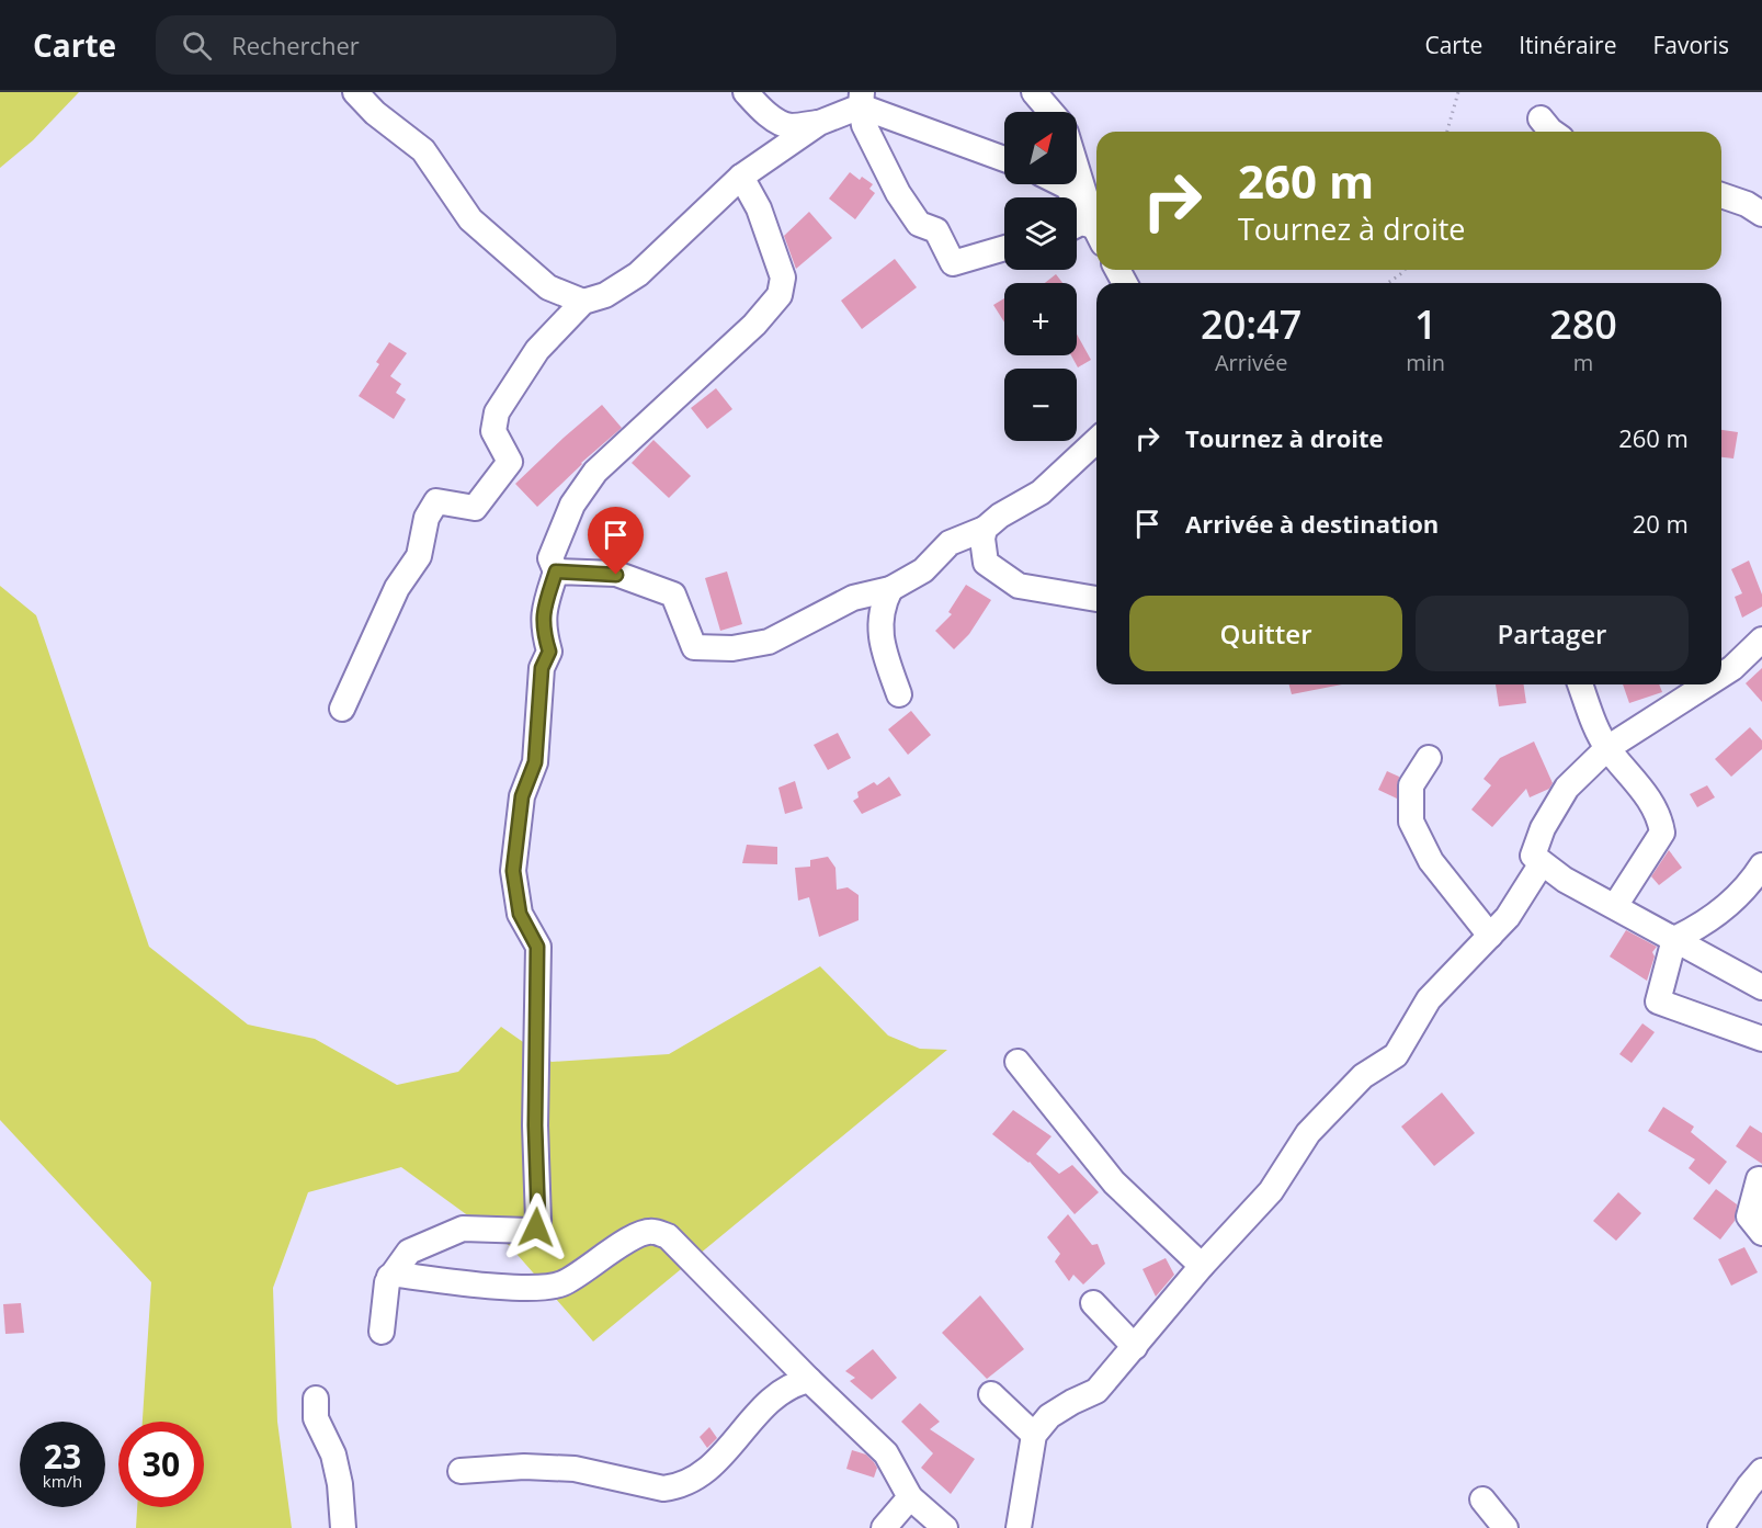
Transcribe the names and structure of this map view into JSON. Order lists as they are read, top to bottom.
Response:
{
  "north": "top right",
  "page": {
    "header": "Carte",
    "search": "Rechercher",
    "nav": ["Carte", "Itinéraire", "Favoris"],
    "map_buttons": ["+", "−"],
    "turn": ["260 m", "Tournez à droite"],
    "eta": [
      "20:47",
      "Arrivée",
      "1",
      "min",
      "280",
      "m"
    ],
    "list": [
      {
        "name": "Tournez à droite",
        "value": "260 m"
      },
      {
        "name": "Arrivée à destination",
        "value": "20 m"
      }
    ],
    "buttons": ["Quitter", "Partager"],
    "speed": "23 km/h",
    "limit": "30"
  }
}
